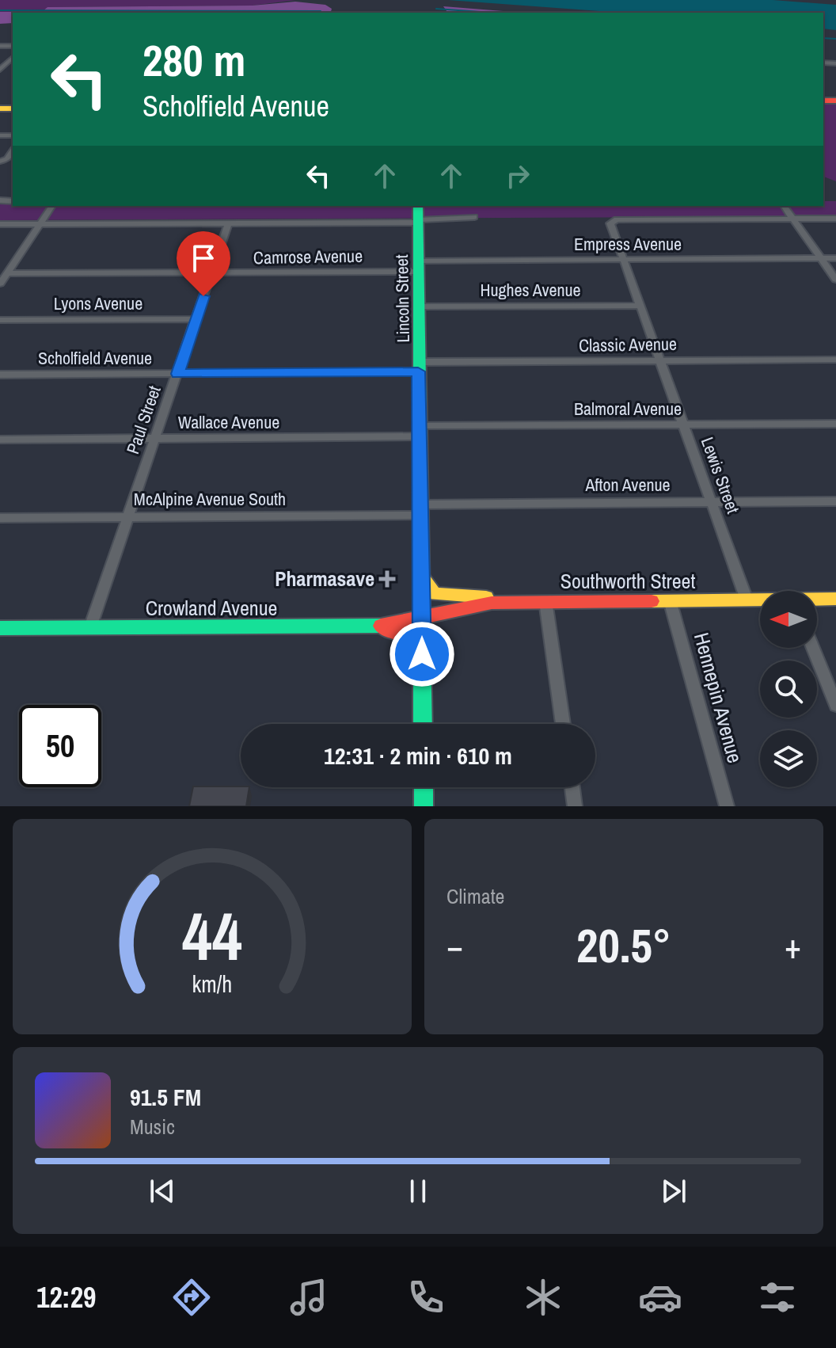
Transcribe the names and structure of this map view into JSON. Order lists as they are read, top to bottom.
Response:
{
  "streets": {
    "main road": ["Lincoln Street", "Southworth Street", "Crowland Avenue"],
    "street": [
      "Empress Avenue",
      "Camrose Avenue",
      "Hughes Avenue",
      "Lyons Avenue",
      "Classic Avenue",
      "Scholfield Avenue",
      "Balmoral Avenue",
      "Paul Street",
      "Wallace Avenue",
      "Lewis Street",
      "Afton Avenue",
      "McAlpine Avenue South",
      "Hennepin Avenue"
    ]
  },
  "crossings": [
    ["Empress Avenue", "Camrose Avenue"],
    ["Empress Avenue", "Lincoln Street"],
    ["Empress Avenue", "Lewis Street"],
    ["Camrose Avenue", "Lincoln Street"],
    ["Camrose Avenue", "Paul Street"],
    ["Hughes Avenue", "Lincoln Street"],
    ["Hughes Avenue", "Lewis Street"],
    ["Lincoln Street", "Classic Avenue"],
    ["Lincoln Street", "Scholfield Avenue"],
    ["Lincoln Street", "Balmoral Avenue"],
    ["Lincoln Street", "Wallace Avenue"],
    ["Lincoln Street", "Afton Avenue"],
    ["Lincoln Street", "McAlpine Avenue South"],
    ["Lincoln Street", "Southworth Street"],
    ["Lincoln Street", "Crowland Avenue"],
    ["Lyons Avenue", "Paul Street"],
    ["Classic Avenue", "Scholfield Avenue"],
    ["Classic Avenue", "Lewis Street"],
    ["Scholfield Avenue", "Paul Street"],
    ["Balmoral Avenue", "Wallace Avenue"],
    ["Balmoral Avenue", "Lewis Street"],
    ["Paul Street", "Wallace Avenue"],
    ["Paul Street", "McAlpine Avenue South"],
    ["Paul Street", "Crowland Avenue"],
    ["Lewis Street", "Afton Avenue"],
    ["Lewis Street", "Southworth Street"],
    ["Afton Avenue", "McAlpine Avenue South"],
    ["Southworth Street", "Crowland Avenue"],
    ["Southworth Street", "Hennepin Avenue"]
  ],
  "places": {
    "health": ["Pharmasave"]
  },
  "north": "left",
  "page": {
    "turn": ["280 m", "Scholfield Avenue"],
    "limit": "50",
    "trip": "12:31 · 2 min · 610 m",
    "tile": "Climate",
    "heat": ["−", "20.5°", "+"],
    "song": ["91.5 FM", "Music"],
    "tabs": "12:29",
    "gauge": ["44", "km/h"]
  }
}
